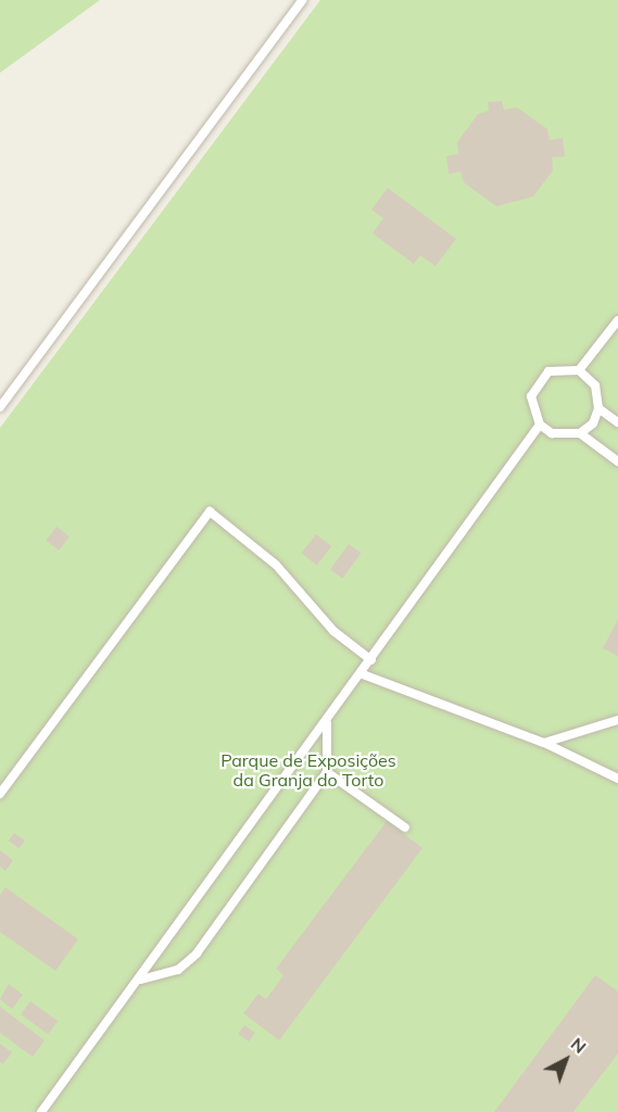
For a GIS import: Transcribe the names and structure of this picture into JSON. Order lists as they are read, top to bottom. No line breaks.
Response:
{"parks":["Parque de Exposições da Granja do Torto"],"north":"top right"}
